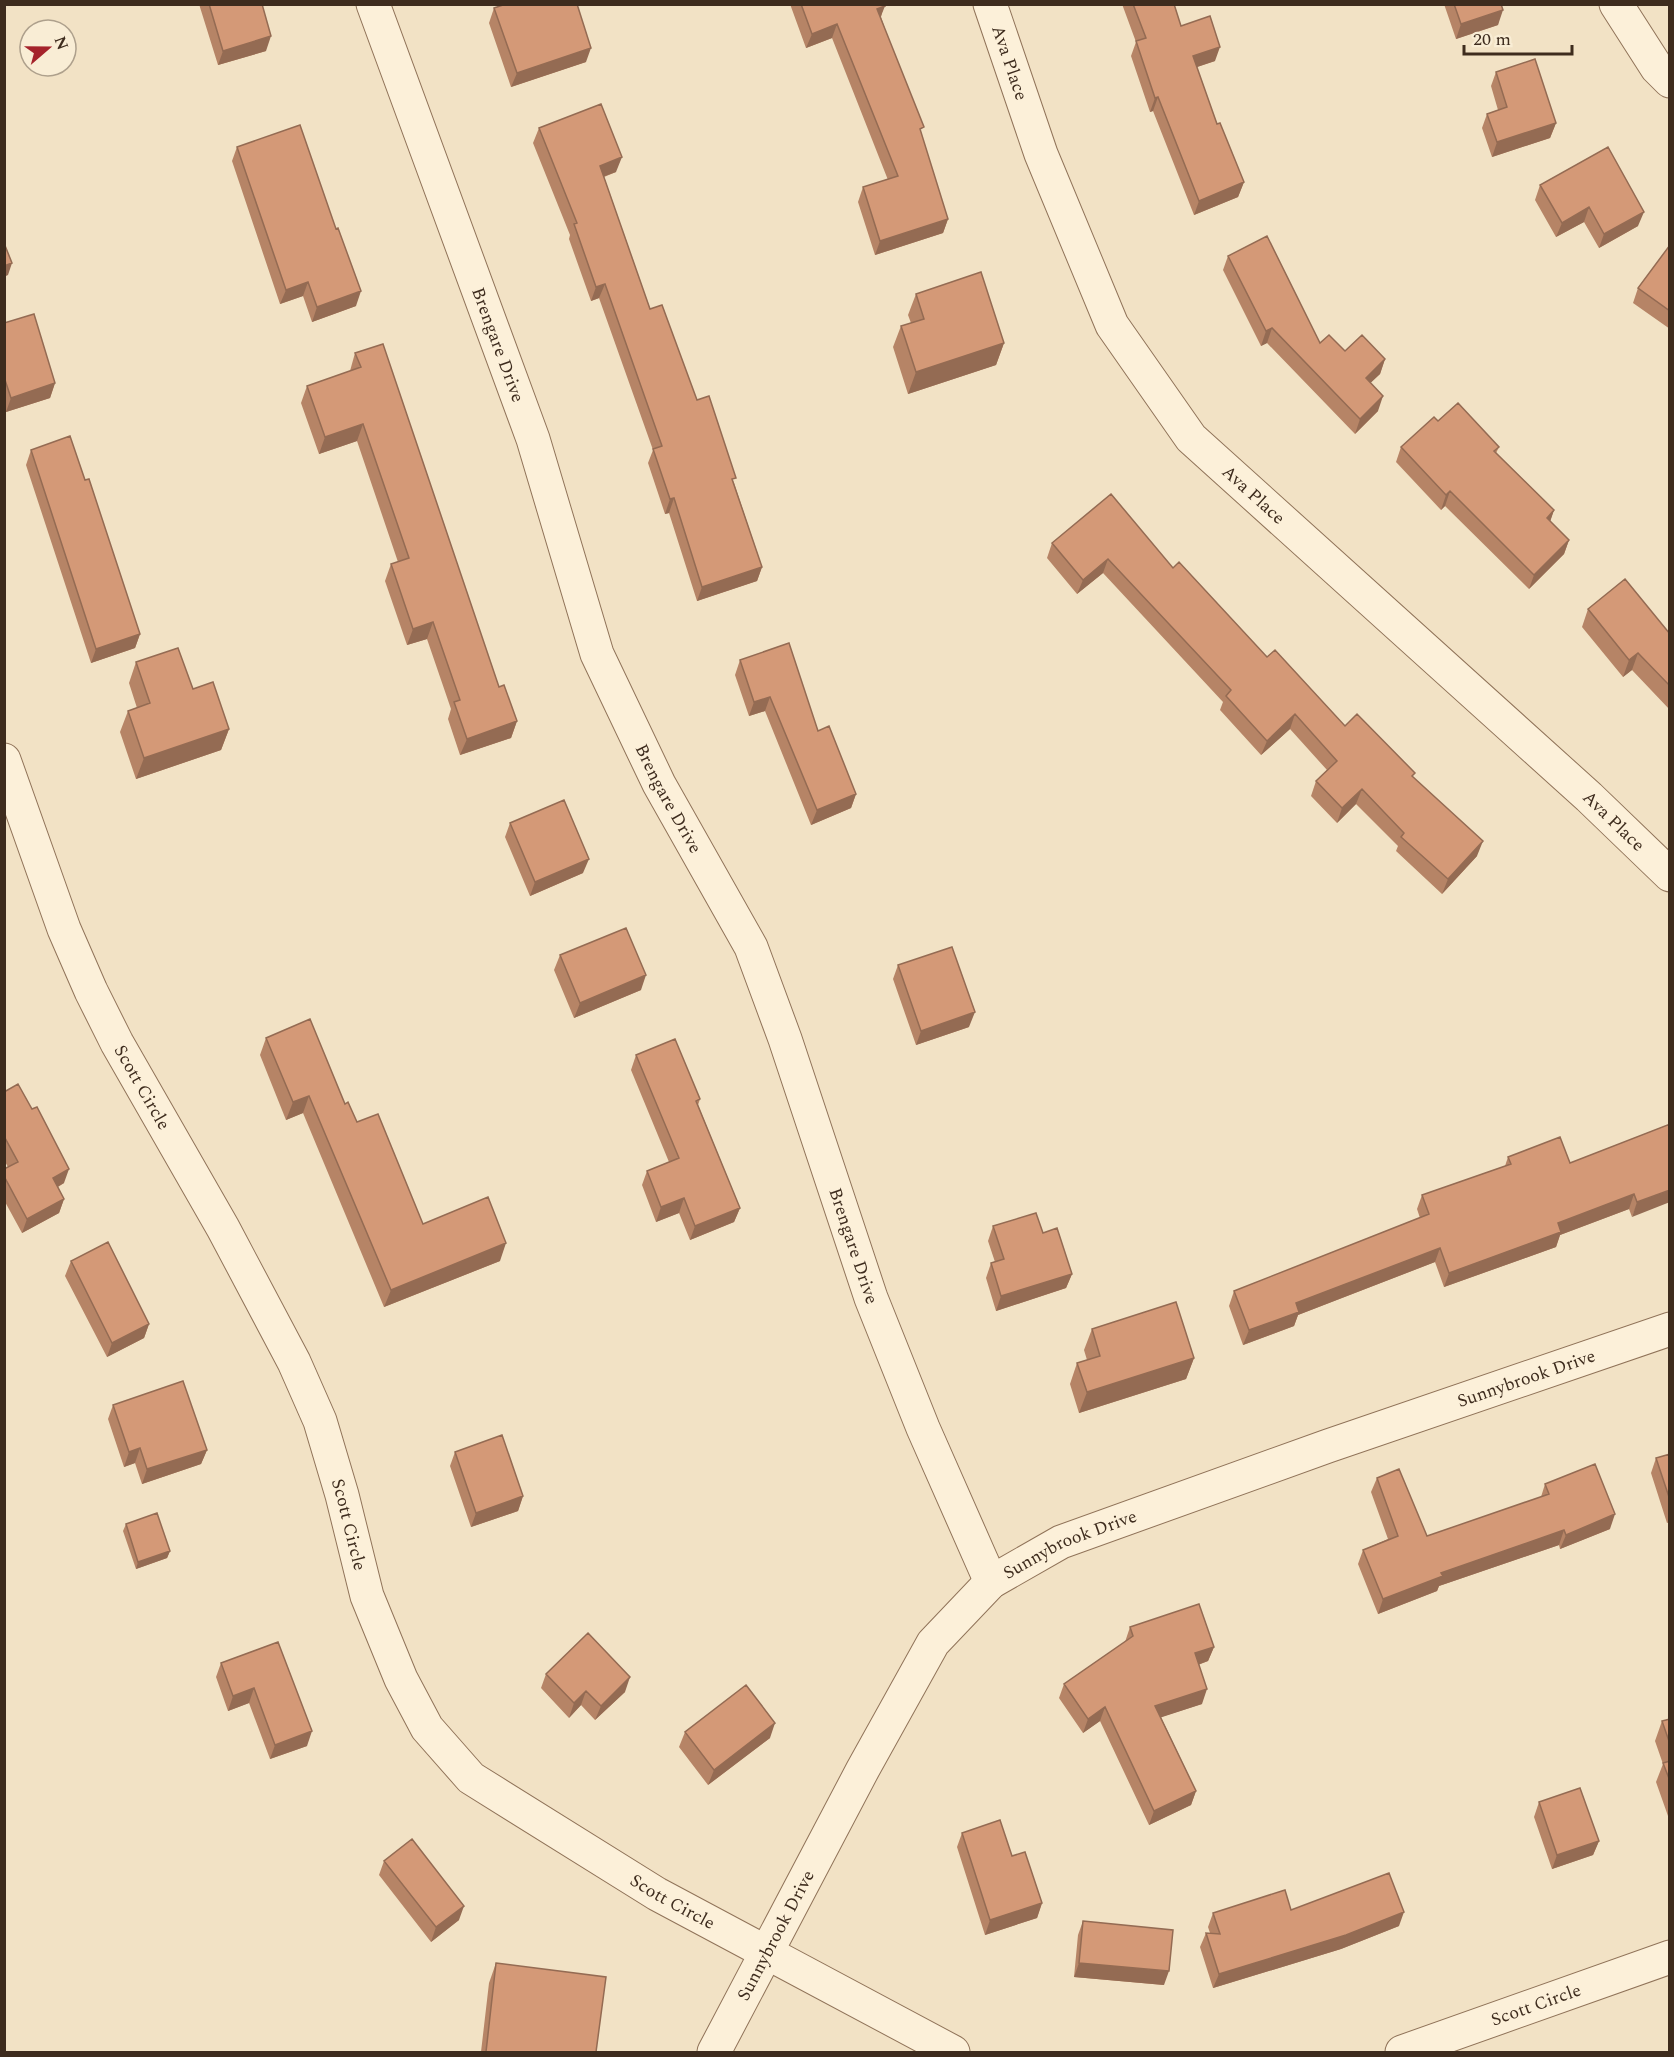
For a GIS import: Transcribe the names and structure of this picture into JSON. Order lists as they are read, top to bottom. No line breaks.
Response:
{"streets":{"street":["Ava Place","Brengare Drive","Scott Circle","Sunnybrook Drive"]},"crossings":[["Brengare Drive","Sunnybrook Drive"],["Scott Circle","Sunnybrook Drive"]],"scale_bar":"20 m","north":"right"}
